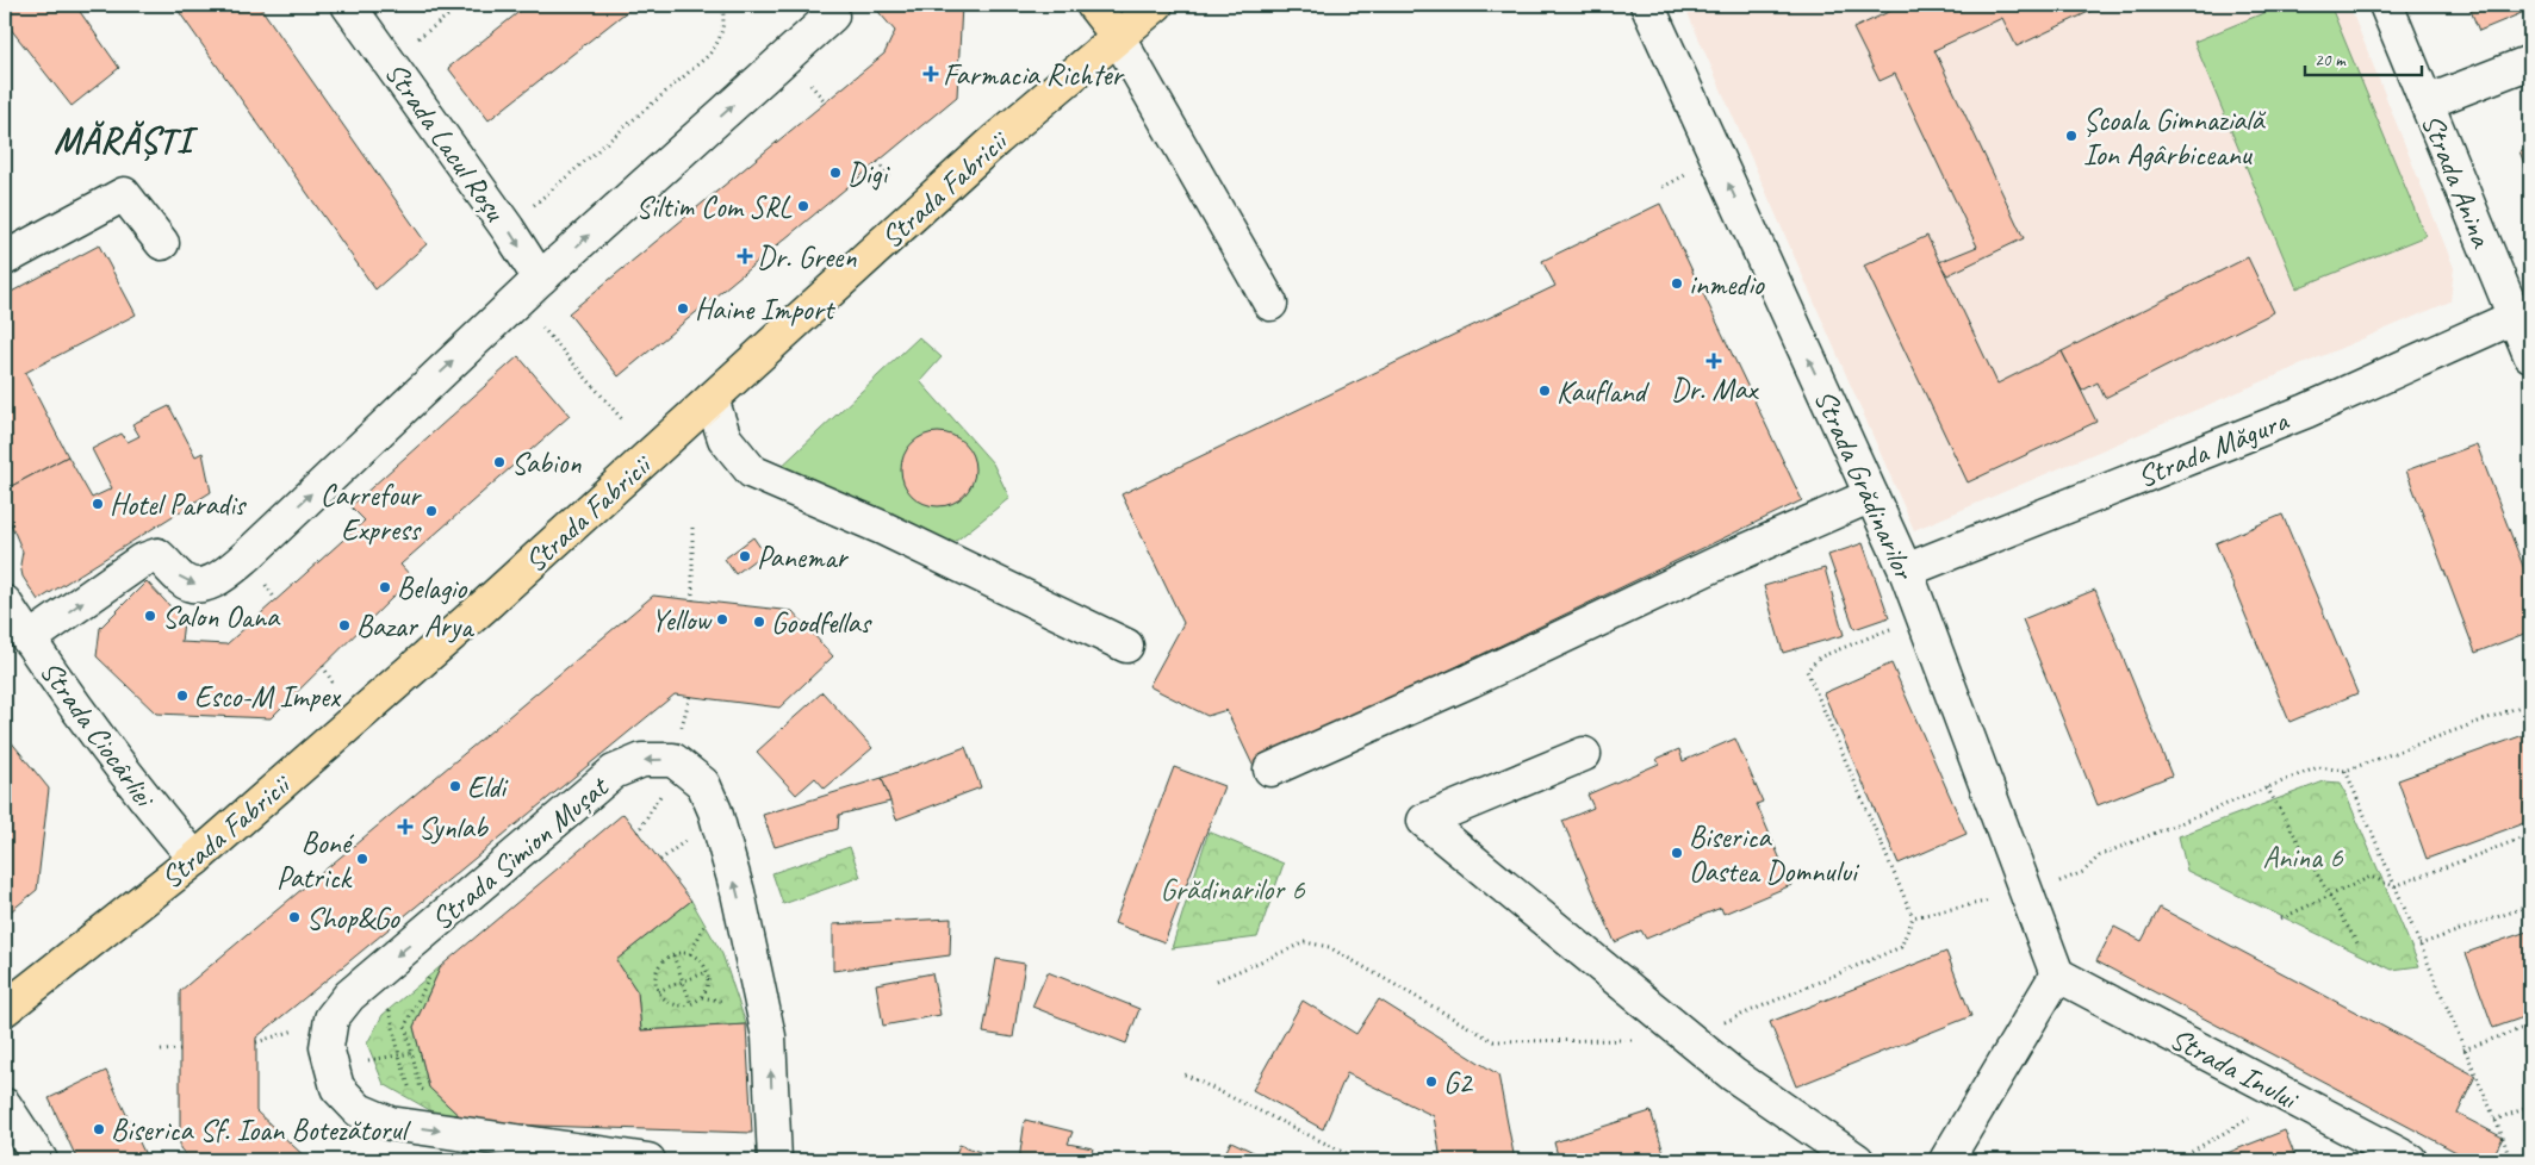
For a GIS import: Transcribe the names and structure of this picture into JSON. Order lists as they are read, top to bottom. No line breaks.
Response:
{"streets":{"main road":["Strada Fabricii"],"street":["Strada Lacul Roșu","Strada Anina","Strada Măgura","Strada Grădinarilor","Strada Ciocârliei","Strada Simion Mușat","Strada Inului"]},"crossings":[["Strada Anina","Strada Măgura"],["Strada Fabricii","Strada Ciocârliei"],["Strada Măgura","Strada Grădinarilor"],["Strada Grădinarilor","Strada Inului"]],"one_way":["Strada Grădinarilor"],"districts":["MĂRĂȘTI"],"parks":["Anina 6","Grădinarilor 6"],"places":{"health":["Farmacia Richter","Dr. Green","Dr. Max","Synlab"],"other":["Școala Gimnazială Ion Agârbiceanu","Digi","Siltim Com SRL","inmedio","Haine Import","Kaufland","Sabion","Hotel Paradis","Carrefour Express","Panemar","Belagio","Salon Oana","Yellow","Goodfellas","Bazar Arya","Esco-M Impex","Eldi","Biserica Oastea Domnului","Boné Patrick","Shop&Go","G2","Biserica Sf. Ioan Botezătorul"]},"scale_bar":"20 m"}
